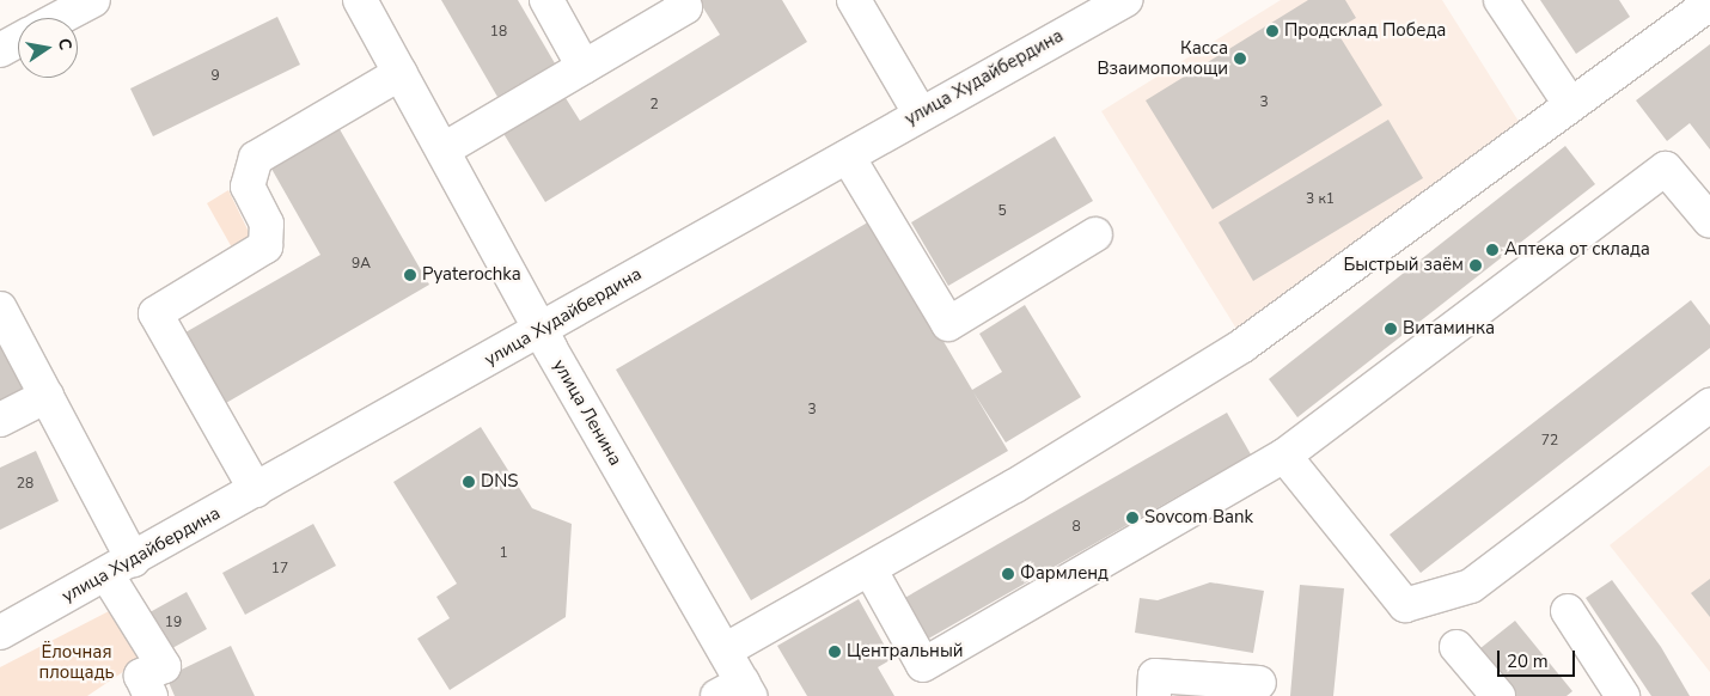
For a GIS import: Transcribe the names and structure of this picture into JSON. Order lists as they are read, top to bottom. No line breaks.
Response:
{"streets":{"street":["улица Худайбердина","улица Ленина"]},"crossings":[["улица Худайбердина","улица Ленина"]],"parks":["Ёлочная площадь"],"places":["Продсклад Победа","Касса Взаимопомощи","Аптека от склада","Быстрый заём","Pyaterochka","Витаминка","DNS","Sovcom Bank","Фармленд","Центральный"],"house_numbers":["18","9","3","2","3 к1","5","9А","3","72","28","8","1","17","19"],"scale_bar":"20 m","north":"right"}
